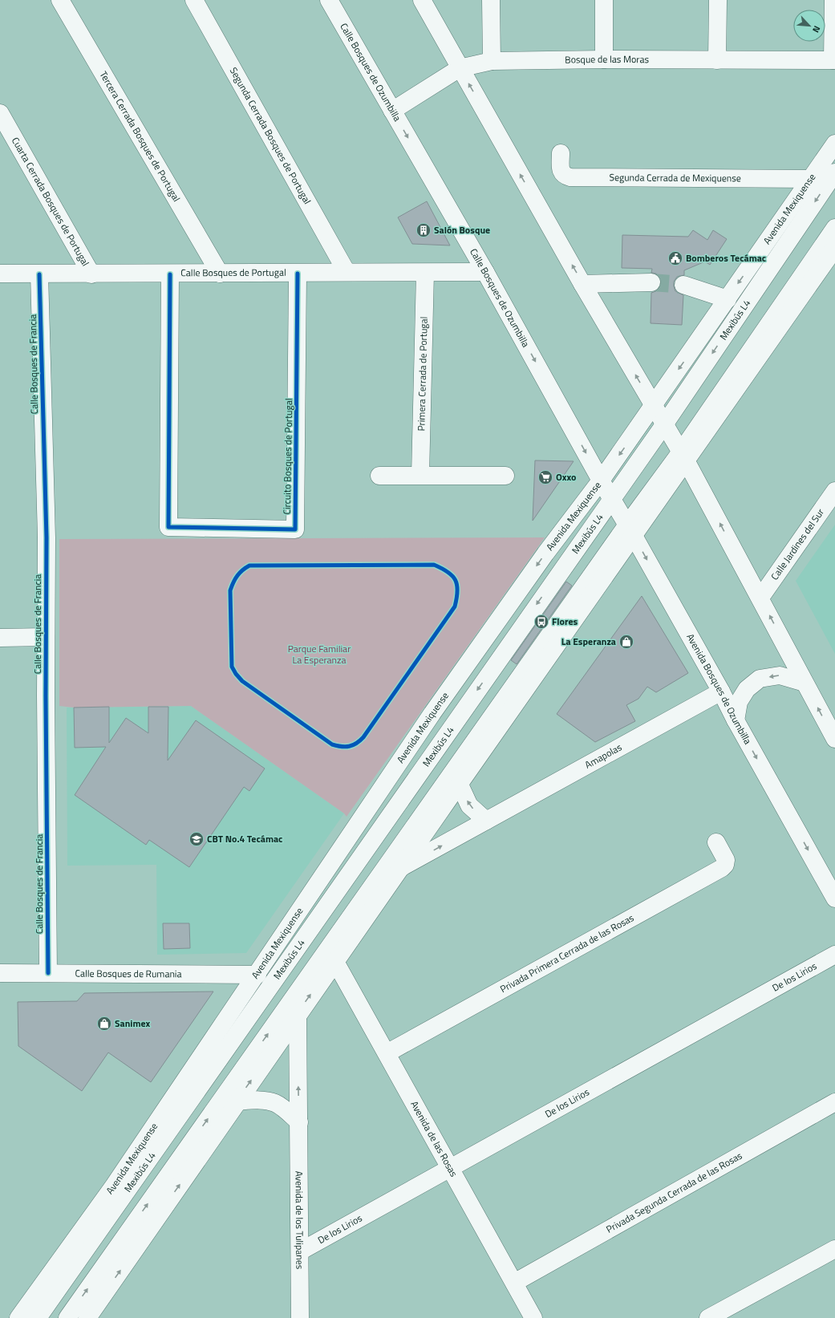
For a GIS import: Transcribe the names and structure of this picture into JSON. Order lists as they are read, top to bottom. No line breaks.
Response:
{"streets":{"street":["Bosque de las Moras","Calle Bosques de Ozumbilla","Segunda Cerrada Bosques de Portugal","Tercera Cerrada Bosques de Portugal","Segunda Cerrada de Mexiquense","Cuarta Cerrada Bosques de Portugal","Avenida Mexiquense","Calle Bosques de Portugal","Mexibús L4","Calle Bosques de Francia","Primera Cerrada de Portugal","Circuito Bosques de Portugal","Calle Jardines del Sur","Avenida Bosques de Ozumbilla","Amapolas","Privada Primera Cerrada de las Rosas","Calle Bosques de Rumania","De los Lirios","Avenida de las Rosas","Privada Segunda Cerrada de las Rosas","Avenida de los Tulipanes"]},"crossings":[["Bosque de las Moras","Calle Bosques de Ozumbilla"],["Calle Bosques de Ozumbilla","Avenida Mexiquense"],["Calle Bosques de Ozumbilla","Calle Bosques de Portugal"],["Calle Bosques de Ozumbilla","Avenida Bosques de Ozumbilla"],["Segunda Cerrada Bosques de Portugal","Calle Bosques de Portugal"],["Tercera Cerrada Bosques de Portugal","Calle Bosques de Portugal"],["Segunda Cerrada de Mexiquense","Avenida Mexiquense"],["Cuarta Cerrada Bosques de Portugal","Calle Bosques de Portugal"],["Avenida Mexiquense","Avenida Bosques de Ozumbilla"],["Avenida Mexiquense","Calle Bosques de Rumania"],["Calle Bosques de Portugal","Calle Bosques de Francia"],["Calle Bosques de Portugal","Primera Cerrada de Portugal"],["Calle Bosques de Portugal","Circuito Bosques de Portugal"],["Mexibús L4","Avenida Bosques de Ozumbilla"],["Calle Bosques de Francia","Calle Bosques de Rumania"],["Avenida Bosques de Ozumbilla","Amapolas"],["Privada Primera Cerrada de las Rosas","Avenida de las Rosas"],["De los Lirios","Avenida de las Rosas"],["De los Lirios","Avenida de los Tulipanes"],["Avenida de las Rosas","Privada Segunda Cerrada de las Rosas"]],"one_way":["Avenida de los Tulipanes"],"parks":["Parque Familiar La Esperanza"],"places":{"building":["Salón Bosque"],"public building":["Bomberos Tecámac"],"supermarket":["Oxxo"],"bus stop":["Flores"],"shop":["La Esperanza","Sanimex"],"school or university":["CBT No.4 Tecámac"]},"north":"bottom right"}
